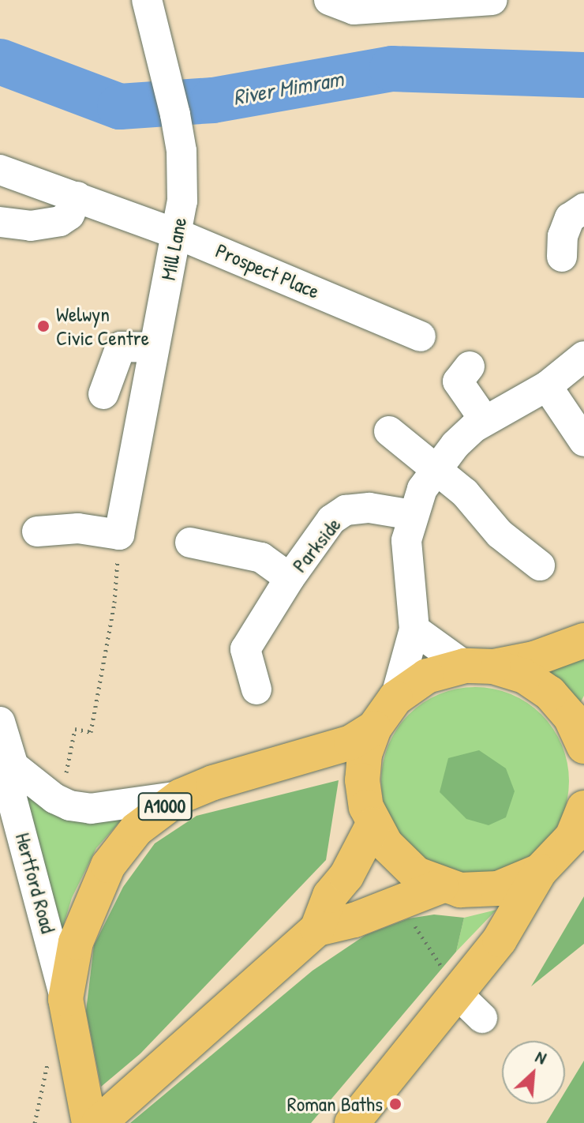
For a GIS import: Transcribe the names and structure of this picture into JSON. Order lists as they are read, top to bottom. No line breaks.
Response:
{"streets":{"main road":["A1000"],"street":["Mill Lane","Prospect Place","Parkside","Hertford Road"]},"crossings":[["Mill Lane","Prospect Place"],["A1000","Hertford Road"]],"water":["River Mimram"],"places":["Welwyn Civic Centre","Roman Baths"],"north":"top right"}
